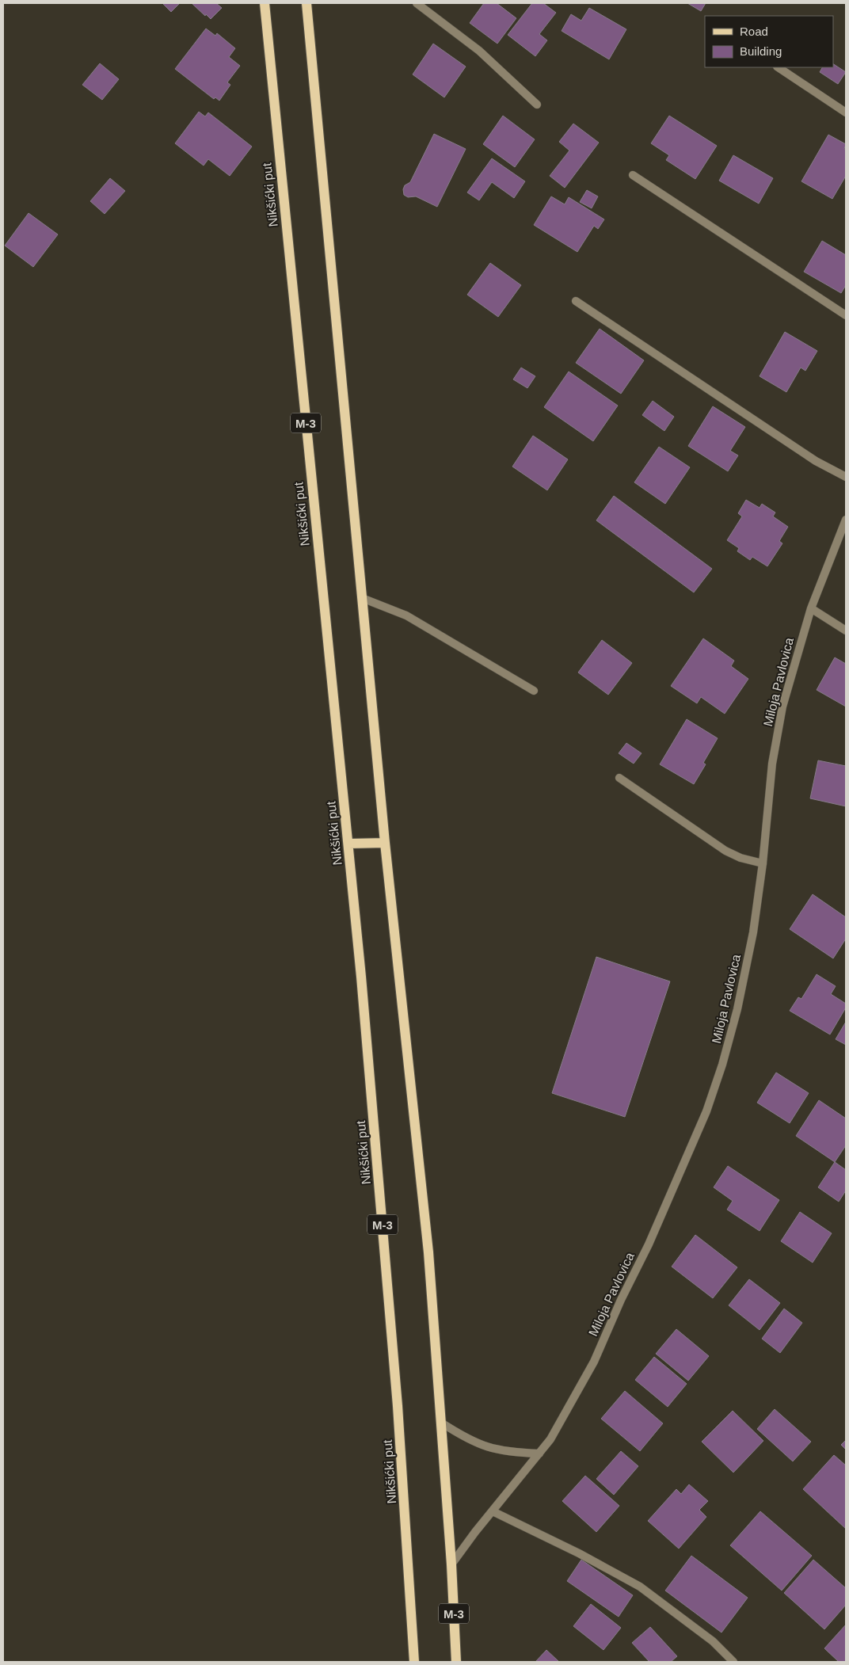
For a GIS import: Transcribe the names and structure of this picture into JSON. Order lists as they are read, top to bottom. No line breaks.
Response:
{"streets":{"main road":["Nikšićki put","M-3"],"street":["Miloja Pavlovica"]},"crossings":[["M-3","Miloja Pavlovica"]],"legend":["Road","Building"]}
